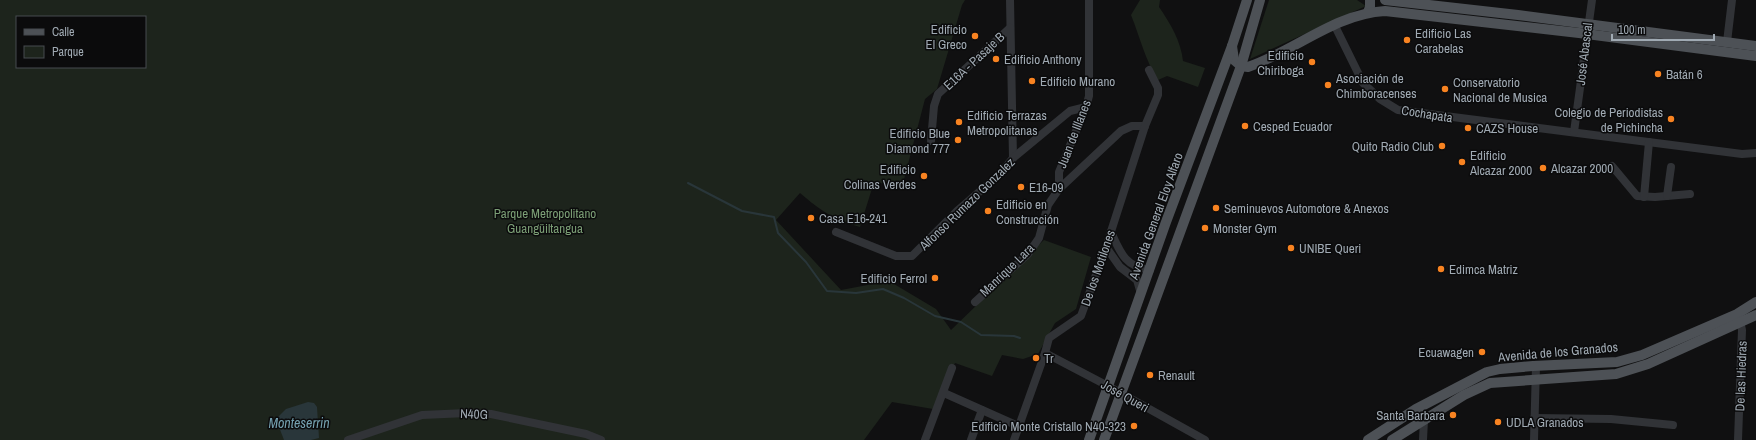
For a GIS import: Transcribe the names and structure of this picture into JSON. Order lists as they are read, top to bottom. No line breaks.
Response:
{"streets":{"main road":["Avenida General Eloy Alfaro","Avenida de los Granados"],"street":["José Abascal","E16A - Pasaje B","Cochapata","Juan de Illanes","Alfonso Rumazo Gonzalez","De los Motilones","Manrique Lara","De las Hiedras","José Queri","N40G"]},"crossings":[["José Abascal","Cochapata"],["Juan de Illanes","Alfonso Rumazo Gonzalez"],["Juan de Illanes","Manrique Lara"],["Avenida General Eloy Alfaro","José Queri"],["De los Motilones","José Queri"],["Avenida de los Granados","De las Hiedras"]],"water":["Monteserrin"],"parks":["Parque Metropolitano Guangüiltangua"],"places":["Edificio El Greco","Edificio Las Carabelas","Edificio Anthony","Edificio Chiriboga","Batán 6","Edificio Murano","Asociación de Chimboracenses","Conservatorio Nacional de Musica","Colegio de Periodistas de Pichincha","Edificio Terrazas Metropolitanas","Cesped Ecuador","CAZS House","Edificio Blue Diamond 777","Quito Radio Club","Edificio Alcazar 2000","Alcazar 2000","Edificio Colinas Verdes","E16-09","Seminuevos Automotore & Anexos","Edificio en Construcción","Casa E16-241","Monster Gym","UNIBE Queri","Edimca Matriz","Edificio Ferrol","Ecuawagen","Tr","Renault","Santa Barbara","UDLA Granados","Edificio Monte Cristallo N40-323"],"legend":["Calle","Parque"],"scale_bar":"100 m"}
